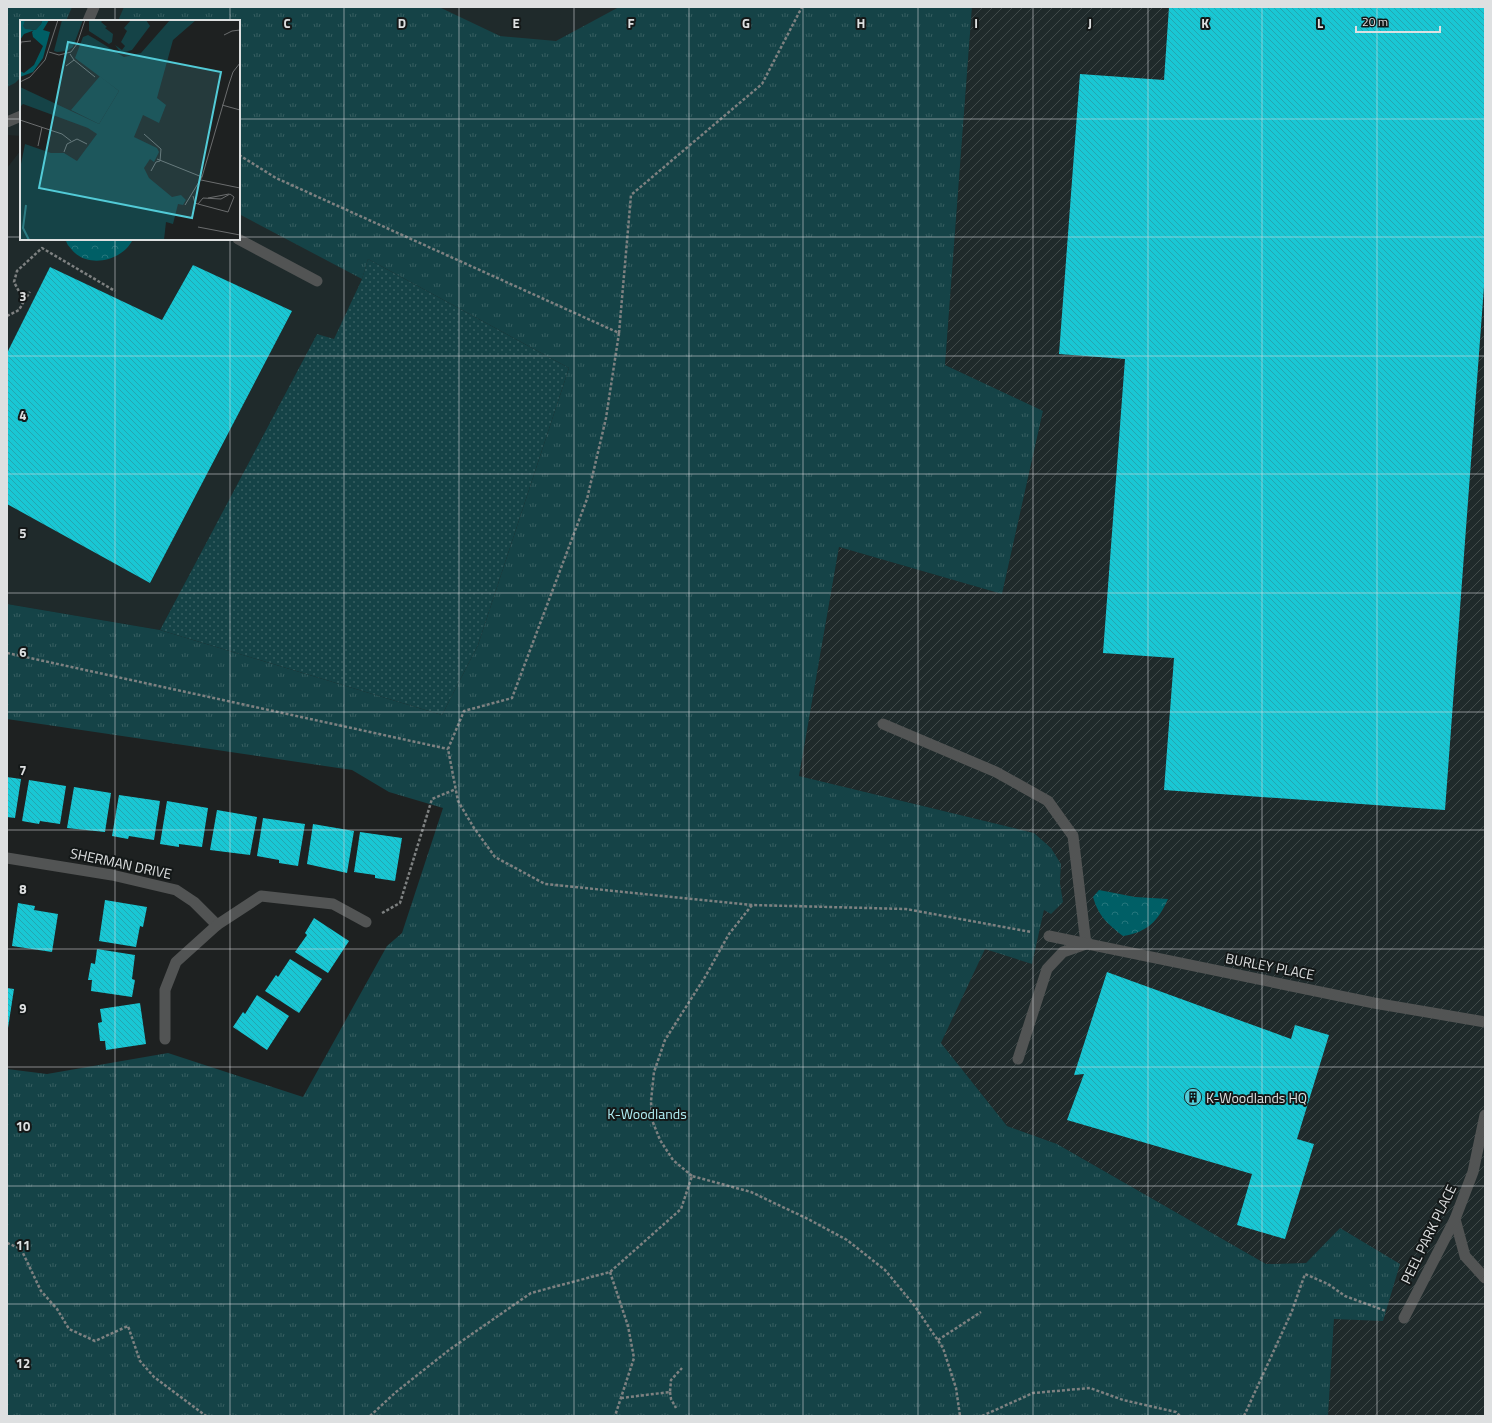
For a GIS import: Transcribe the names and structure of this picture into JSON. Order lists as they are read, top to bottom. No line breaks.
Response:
{"streets":{"street":["SHERMAN DRIVE","BURLEY PLACE","PEEL PARK PLACE"]},"parks":["K-Woodlands"],"places":{"building":["K-Woodlands HQ"]},"scale_bar":"20 m","grid":{"columns":["C","D","E","F","G","H","I","J","K","L"],"rows":["3","4","5","6","7","8","9","10","11","12"]}}
